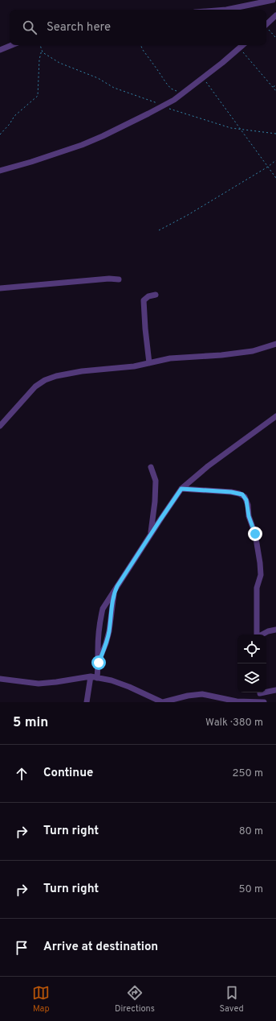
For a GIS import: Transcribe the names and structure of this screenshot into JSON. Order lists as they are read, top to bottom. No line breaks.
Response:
{"page":{"search":"Search here","heading":["5 min","Walk · 380 m"],"list":[["Continue","250 m"],["Turn right","80 m"],["Turn right","50 m"],"Arrive at destination"],"nav":["Map","Directions","Saved"]}}
